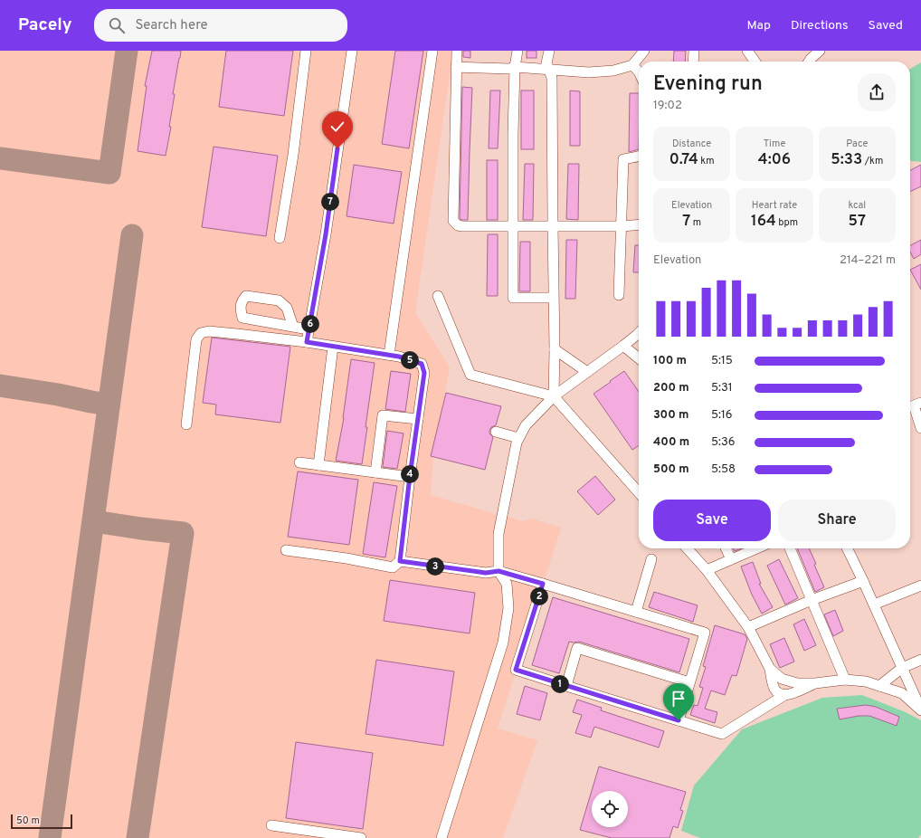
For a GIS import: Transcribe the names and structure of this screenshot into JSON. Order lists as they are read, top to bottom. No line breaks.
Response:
{"scale_bar":"50 m","page":{"header":"Pacely","search":"Search here","nav":["Map","Directions","Saved"],"heading":["Evening run","19:02"],"stats":[["Distance","0.74 km"],["Time","4:06"],["Pace","5:33 /km"],["Elevation","7 m"],["Heart rate","164 bpm"],["kcal","57"]],"pins":["7","6","5","4","3","2","1"],"chart":["Elevation","214–221 m"],"list":[{"name":"100 m","note":"5:15"},{"name":"200 m","note":"5:31"},{"name":"300 m","note":"5:16"},{"name":"400 m","note":"5:36"},{"name":"500 m","note":"5:58"}],"buttons":["Save","Share"],"scale":"50 m"}}
